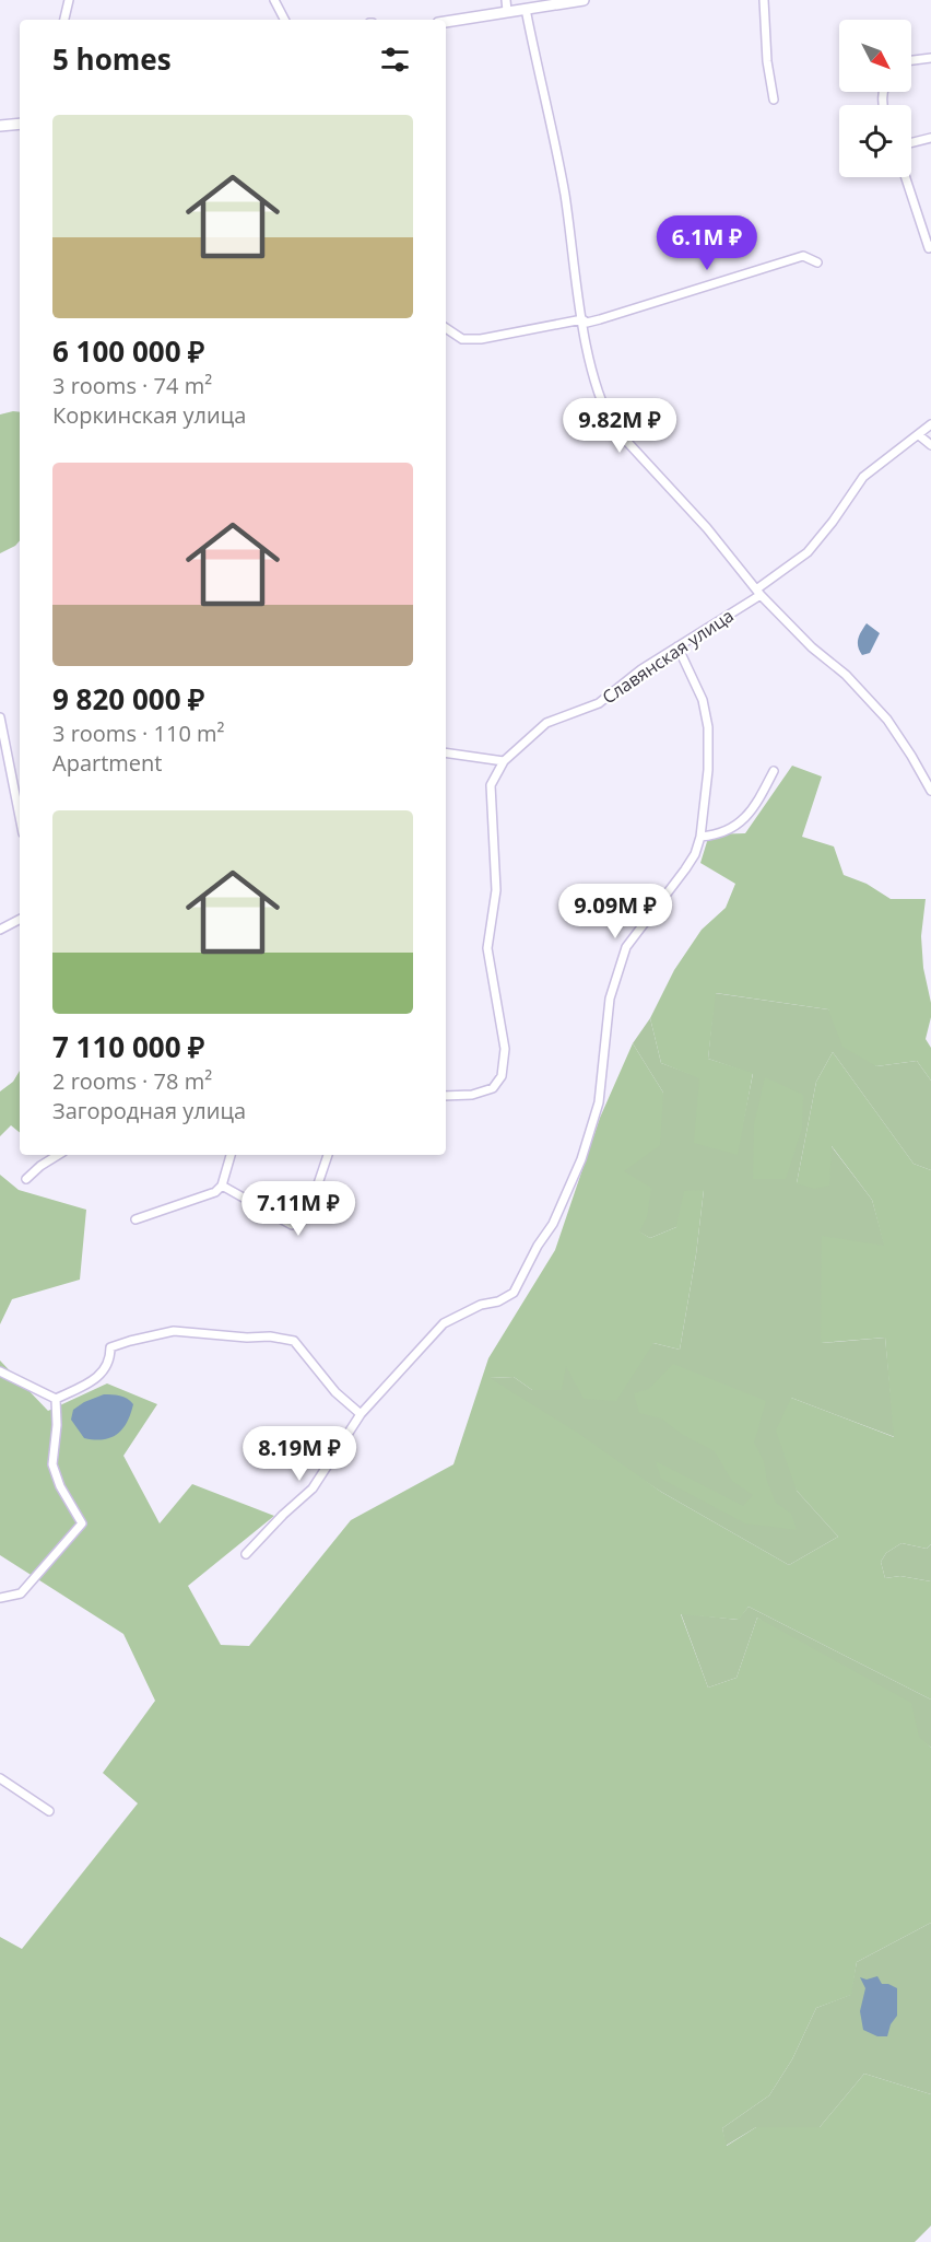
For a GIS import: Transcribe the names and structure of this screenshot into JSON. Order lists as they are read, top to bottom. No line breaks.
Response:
{"streets":{"street":["Славянская улица"]},"north":"bottom right","page":{"heading":"5 homes","list":[{"name":"6 100 000 ₽","note":"3 rooms · 74 m² · Коркинская улица"},{"name":"9 820 000 ₽","note":"3 rooms · 110 m² · Apartment"},{"name":"7 110 000 ₽","note":"2 rooms · 78 m² · Загородная улица"}],"price":["6.1M ₽","9.82M ₽","9.09M ₽","7.11M ₽","8.19M ₽"]}}
